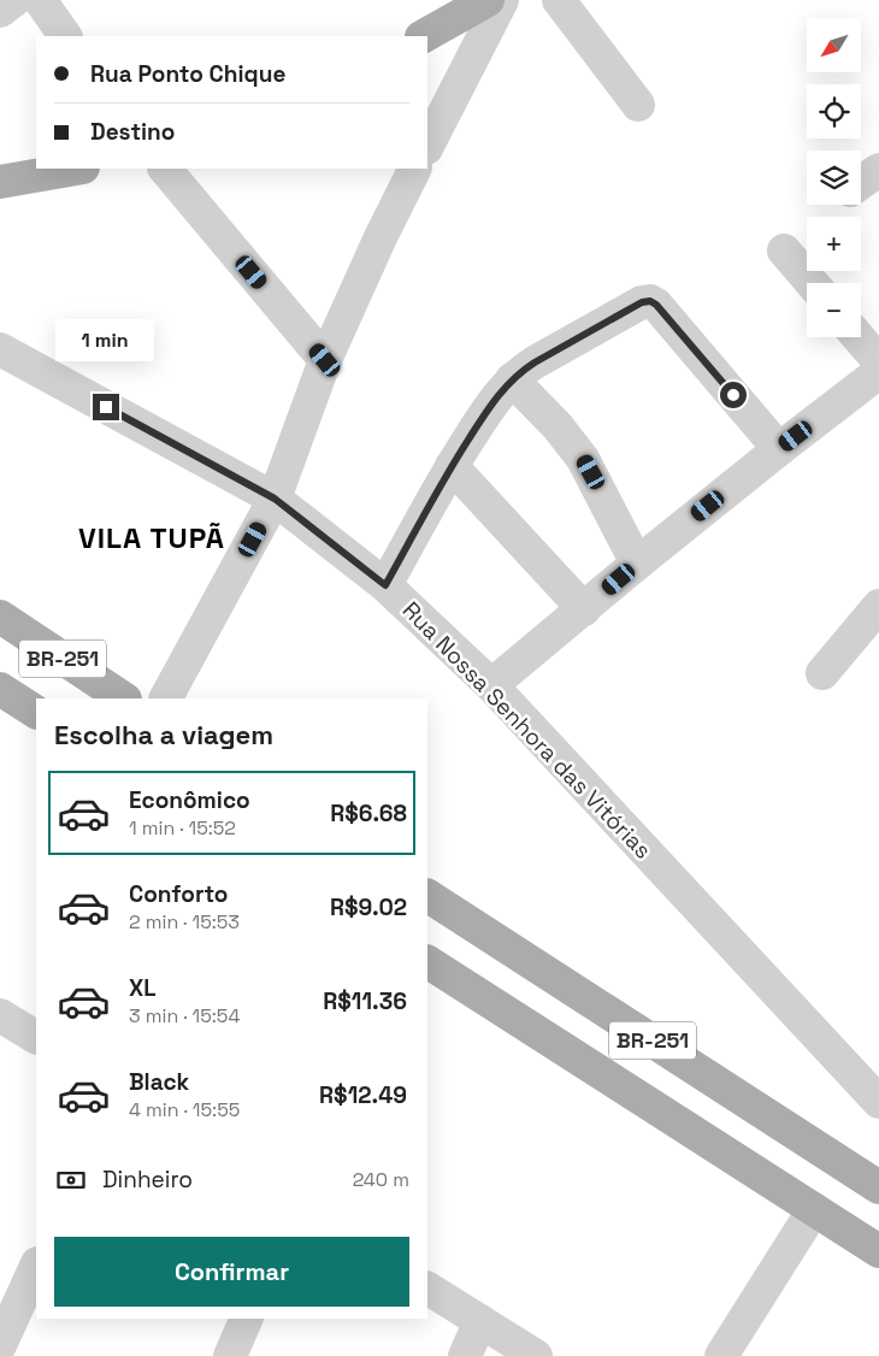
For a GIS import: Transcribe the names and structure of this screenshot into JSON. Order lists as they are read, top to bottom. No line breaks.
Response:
{"streets":{"main road":["BR-251"],"street":["Rua Nossa Senhora das Vitórias"]},"districts":["VILA TUPÃ"],"north":"bottom left","page":{"map_buttons":["+","−"],"banner":["Rua Ponto Chique","Destino"],"bubble":"1 min","heading":"Escolha a viagem","list":[{"name":"Econômico","note":"1 min · 15:52","value":"R$6.68"},{"name":"Conforto","note":"2 min · 15:53","value":"R$9.02"},{"name":"XL","note":"3 min · 15:54","value":"R$11.36"},{"name":"Black","note":"4 min · 15:55","value":"R$12.49"}],"pay":["Dinheiro","240 m"],"buttons":"Confirmar"}}
